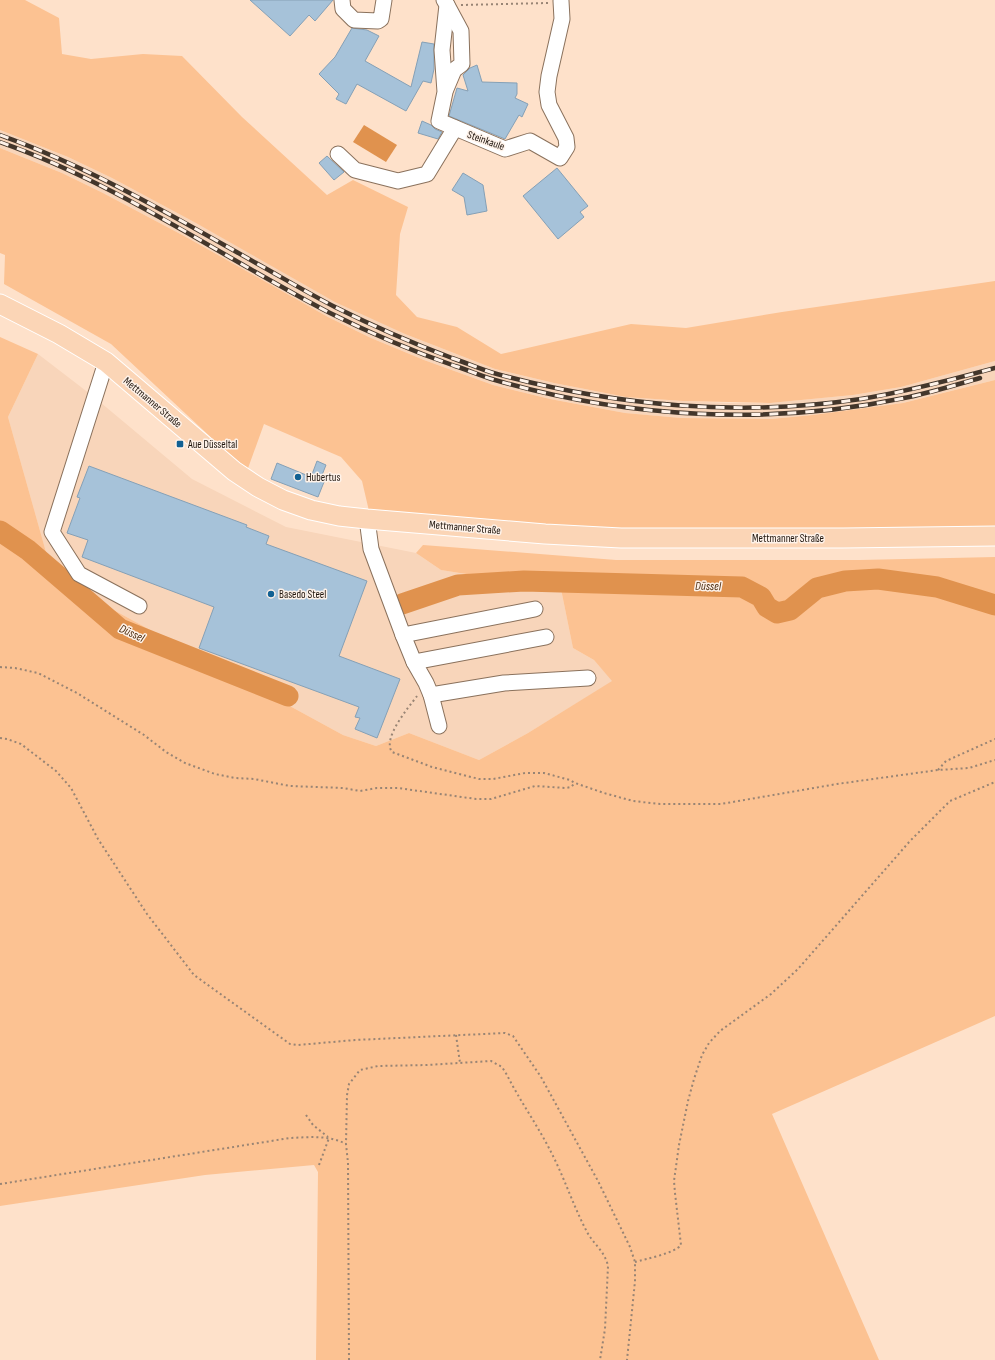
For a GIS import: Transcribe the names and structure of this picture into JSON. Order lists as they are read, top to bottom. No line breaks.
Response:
{"streets":{"main road":["Mettmanner Straße"],"lane":["Steinkaule"]},"water":["Düssel"],"places":{"transit":["Aue Düsseltal"],"other":["Hubertus","Basedo Steel"]}}
